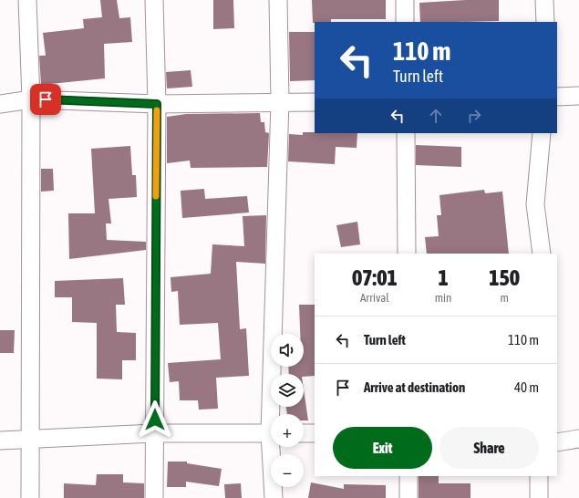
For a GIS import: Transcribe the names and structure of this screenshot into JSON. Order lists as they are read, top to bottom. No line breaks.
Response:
{"page":{"turn":["110 m","Turn left"],"eta":["07:01","Arrival","1","min","150","m"],"list":[{"name":"Turn left","value":"110 m"},{"name":"Arrive at destination","value":"40 m"}],"map_buttons":["+","−"],"buttons":["Exit","Share"]}}
